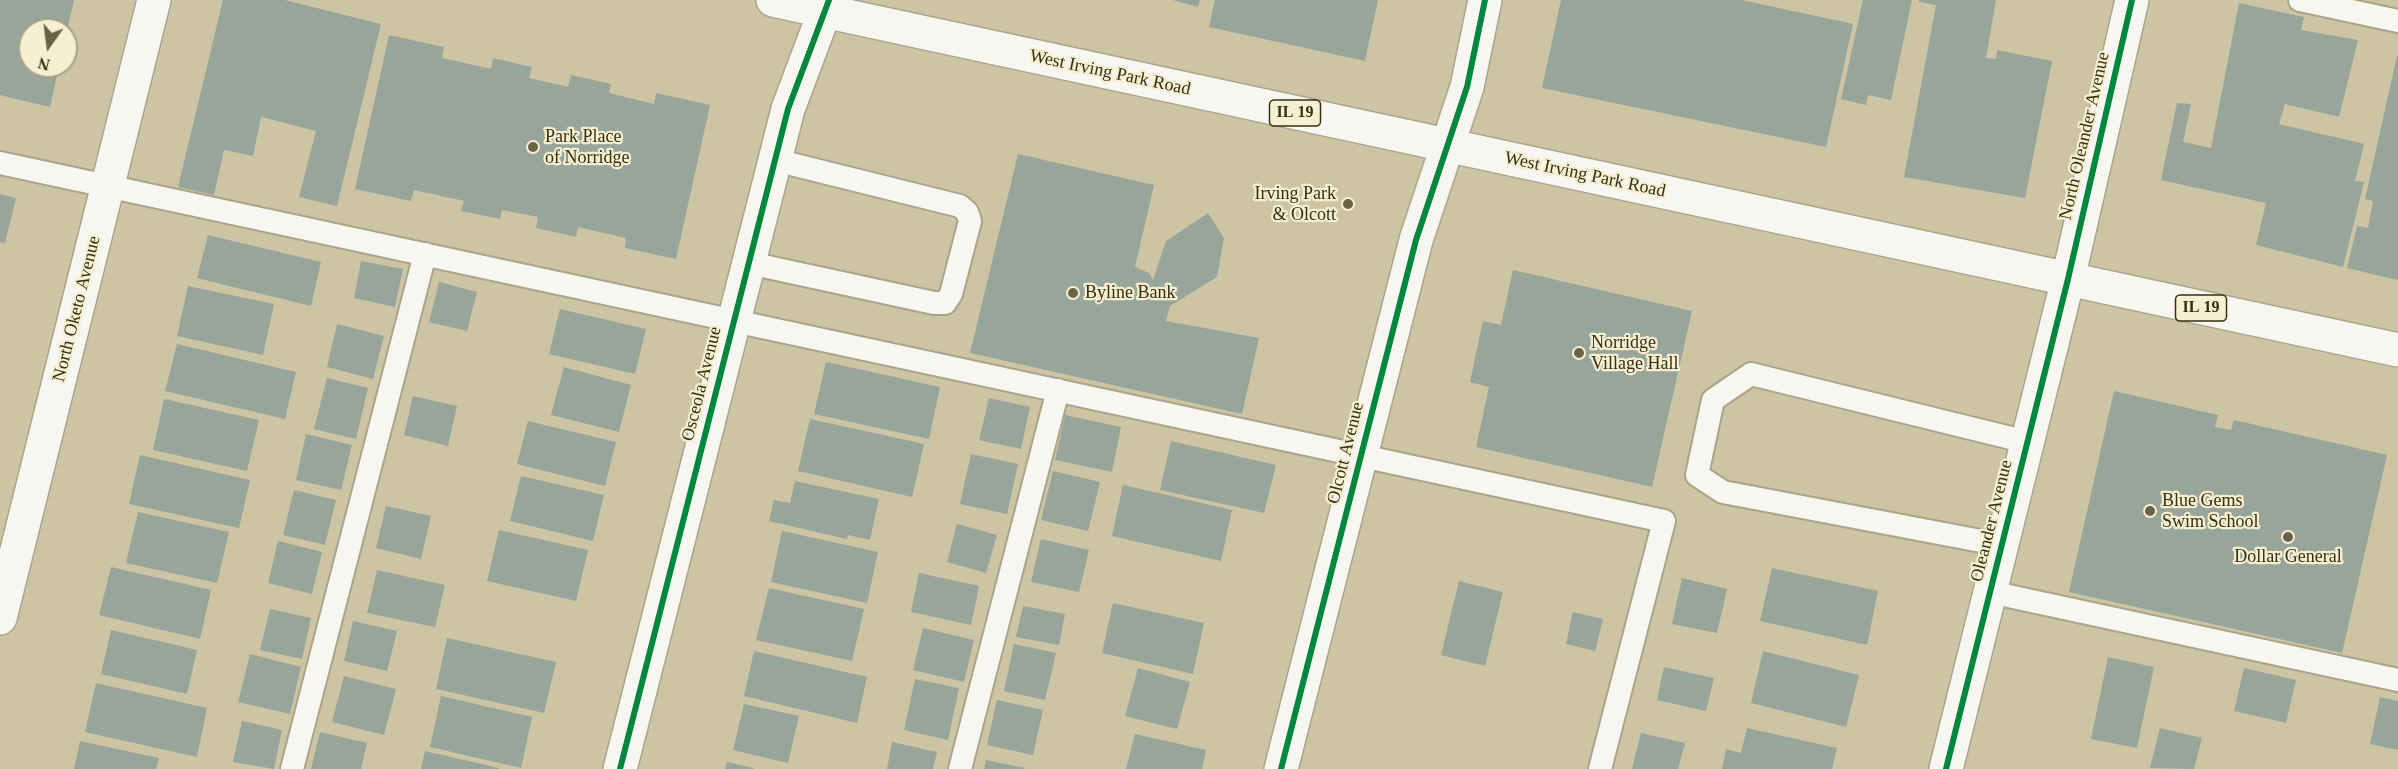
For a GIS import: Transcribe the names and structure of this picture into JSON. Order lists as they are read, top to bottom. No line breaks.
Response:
{"streets":{"street":["West Irving Park Road","IL 19","North Oleander Avenue","North Oketo Avenue","Osceola Avenue","Olcott Avenue","Oleander Avenue"]},"crossings":[["West Irving Park Road","North Oleander Avenue"],["West Irving Park Road","Osceola Avenue"],["West Irving Park Road","Olcott Avenue"],["West Irving Park Road","Oleander Avenue"],["North Oleander Avenue","Oleander Avenue"]],"places":["Park Place of Norridge","Irving Park & Olcott","Byline Bank","Norridge Village Hall","Blue Gems Swim School","Dollar General"],"north":"bottom"}
